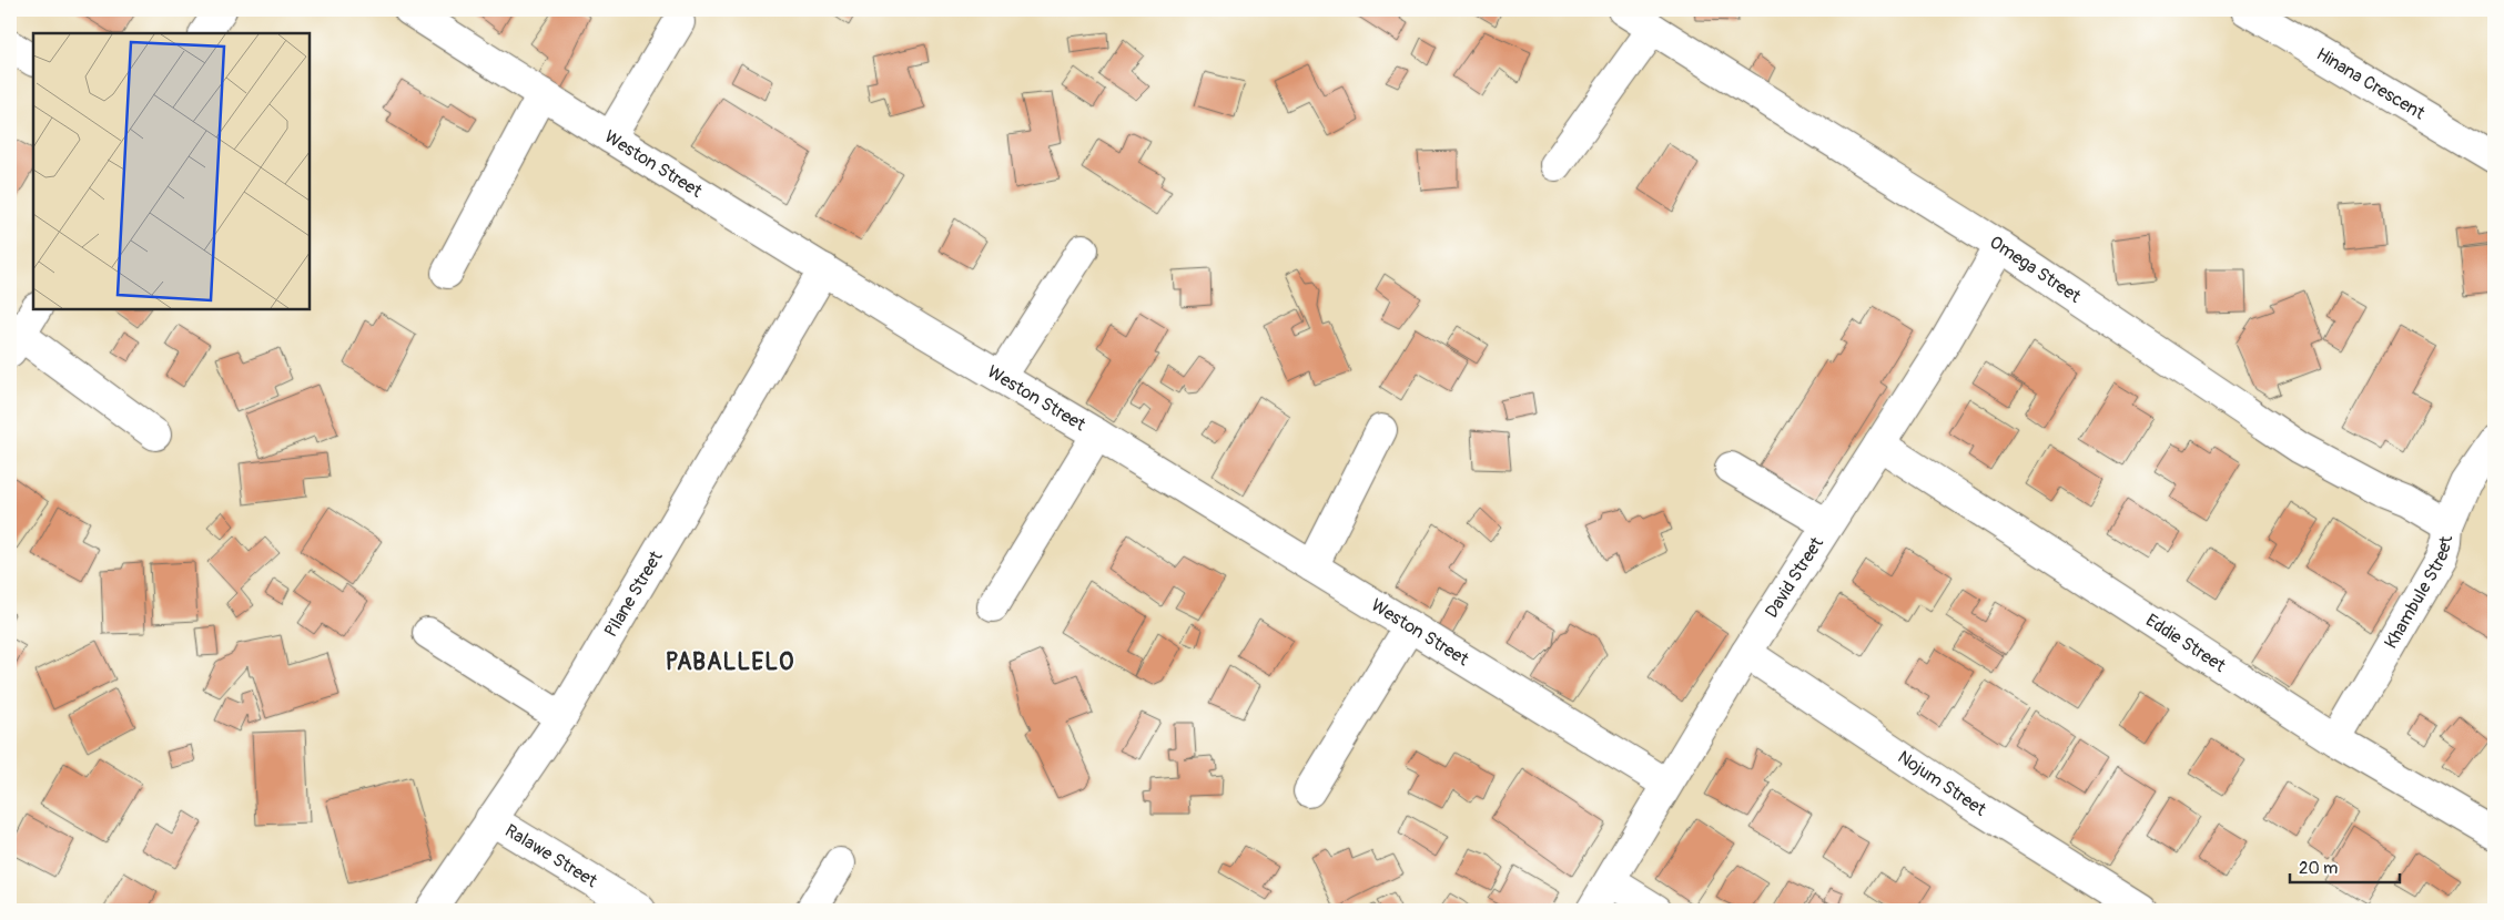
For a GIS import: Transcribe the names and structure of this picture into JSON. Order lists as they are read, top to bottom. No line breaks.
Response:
{"streets":{"street":["Hinana Crescent","Weston Street","Omega Street","David Street","Khambule Street","Pilane Street","Eddie Street","Nojum Street","Ralawe Street"]},"crossings":[["Weston Street","David Street"],["Weston Street","Pilane Street"],["Omega Street","David Street"],["Omega Street","Khambule Street"],["David Street","Eddie Street"],["David Street","Nojum Street"],["Khambule Street","Eddie Street"],["Pilane Street","Ralawe Street"]],"districts":["PABALLELO"],"scale_bar":"20 m"}
